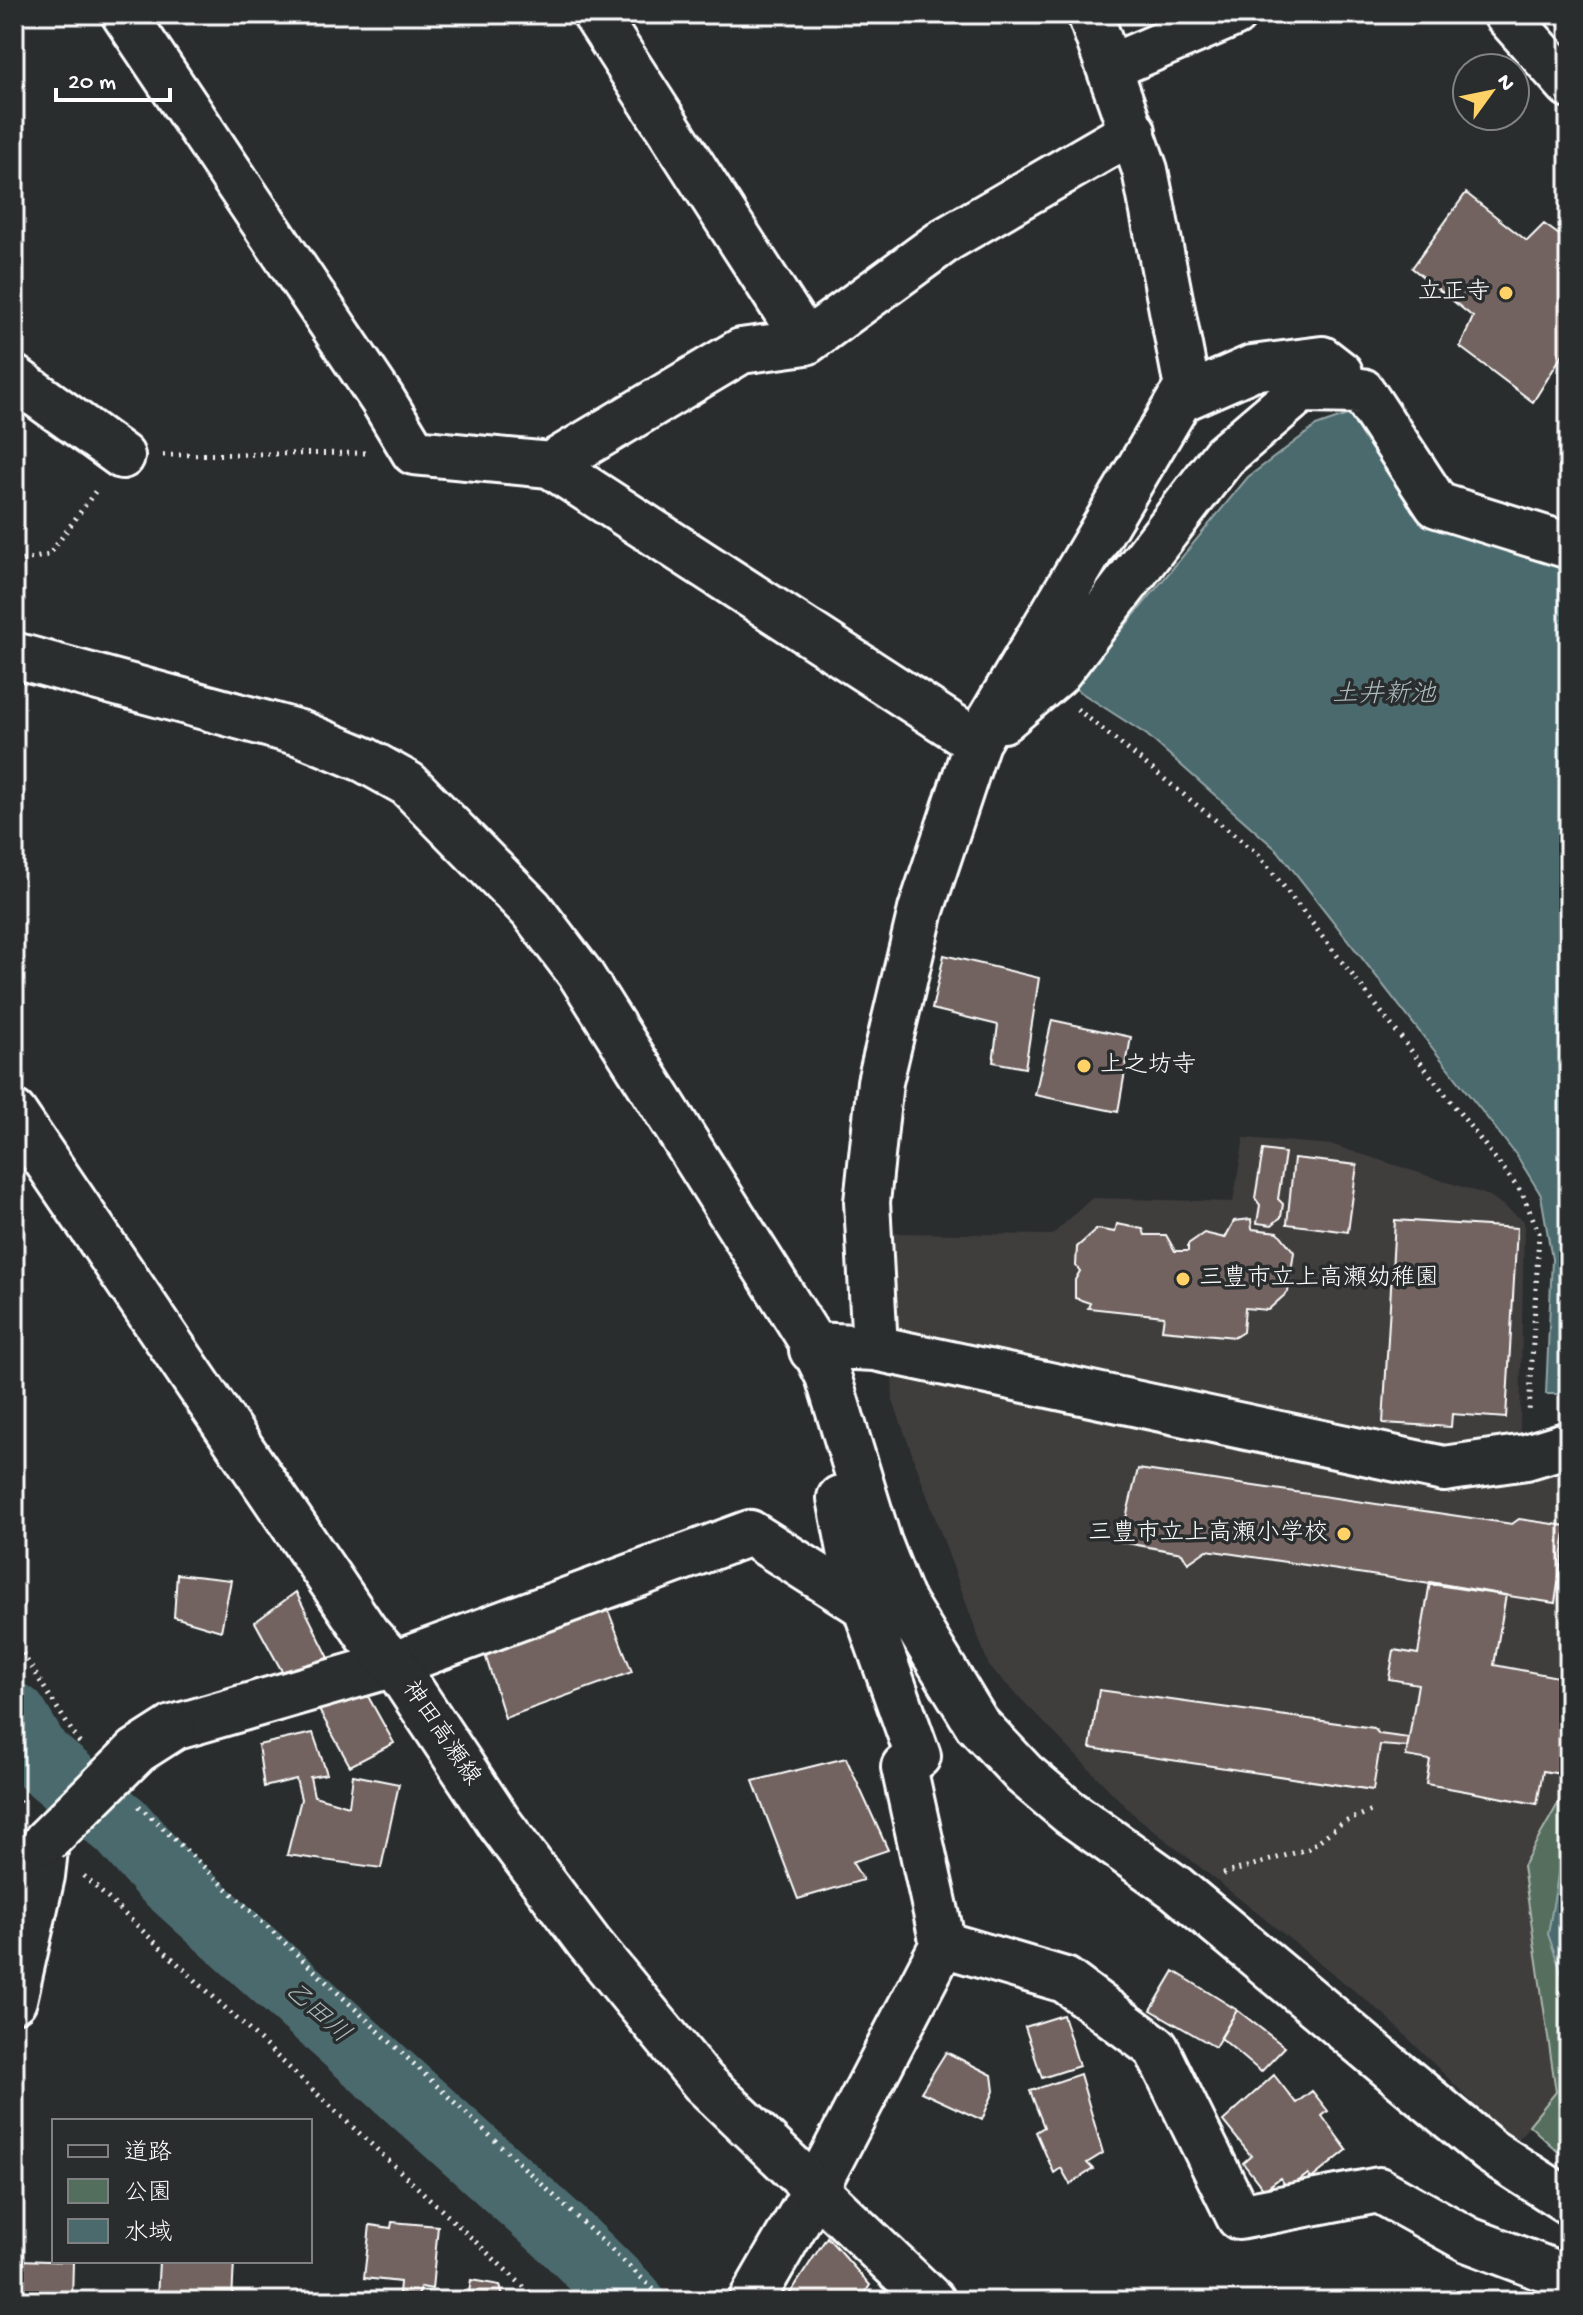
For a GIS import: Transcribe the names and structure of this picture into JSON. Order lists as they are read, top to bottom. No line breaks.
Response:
{"streets":{"street":["神田高瀬線"]},"water":["土井新池","乙田川"],"places":["立正寺","上之坊寺","三豊市立上高瀬幼稚園","三豊市立上高瀬小学校"],"legend":["道路","公園","水域"],"scale_bar":"20 m","north":"top right"}
